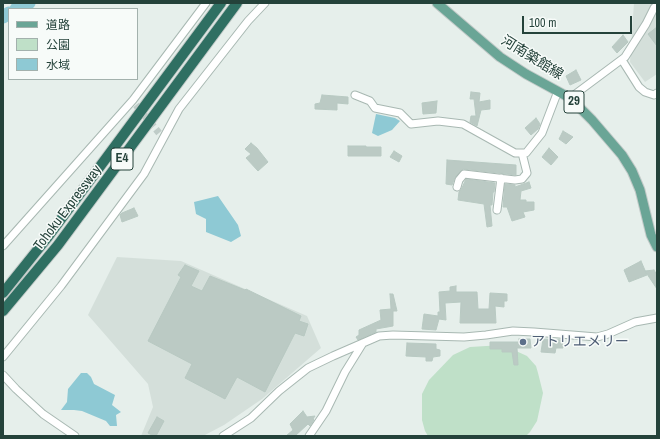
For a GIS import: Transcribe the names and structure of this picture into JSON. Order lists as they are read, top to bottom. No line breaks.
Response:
{"streets":{"highway":["E4","Tohoku Expressway"],"main road":["河南築館線","29"]},"places":["アトリエメリー"],"legend":["道路","公園","水域"],"scale_bar":"100 m"}
